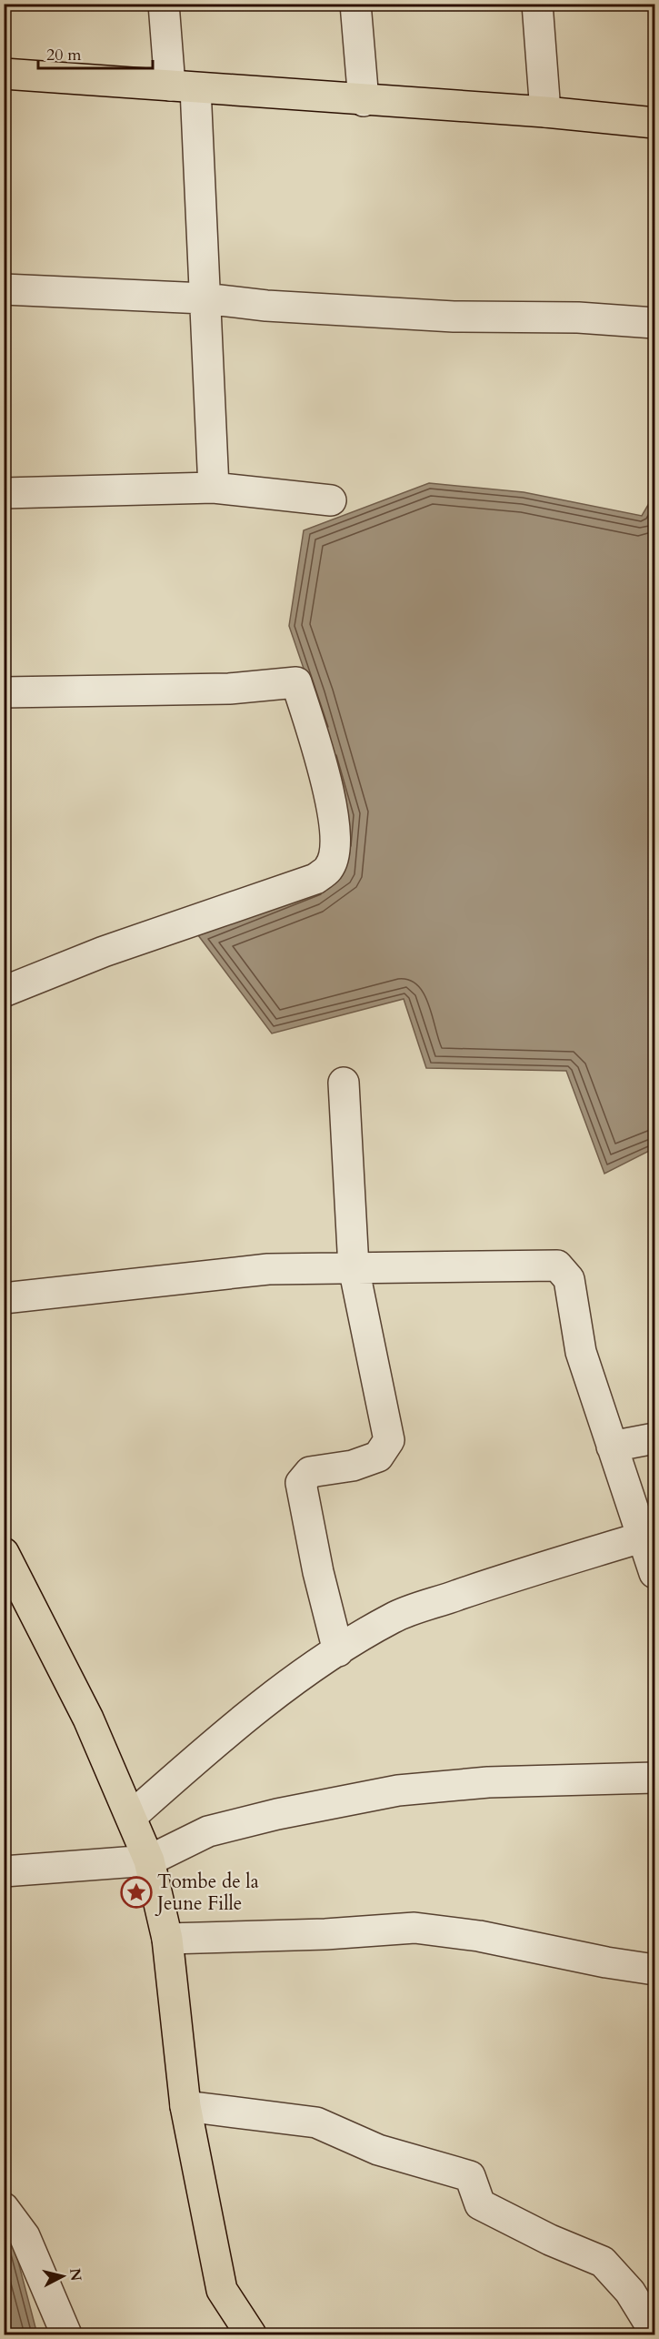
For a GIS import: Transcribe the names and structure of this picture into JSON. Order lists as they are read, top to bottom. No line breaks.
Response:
{"places":{"place":["Tombe de la Jeune Fille"]},"scale_bar":"20 m","north":"right"}
